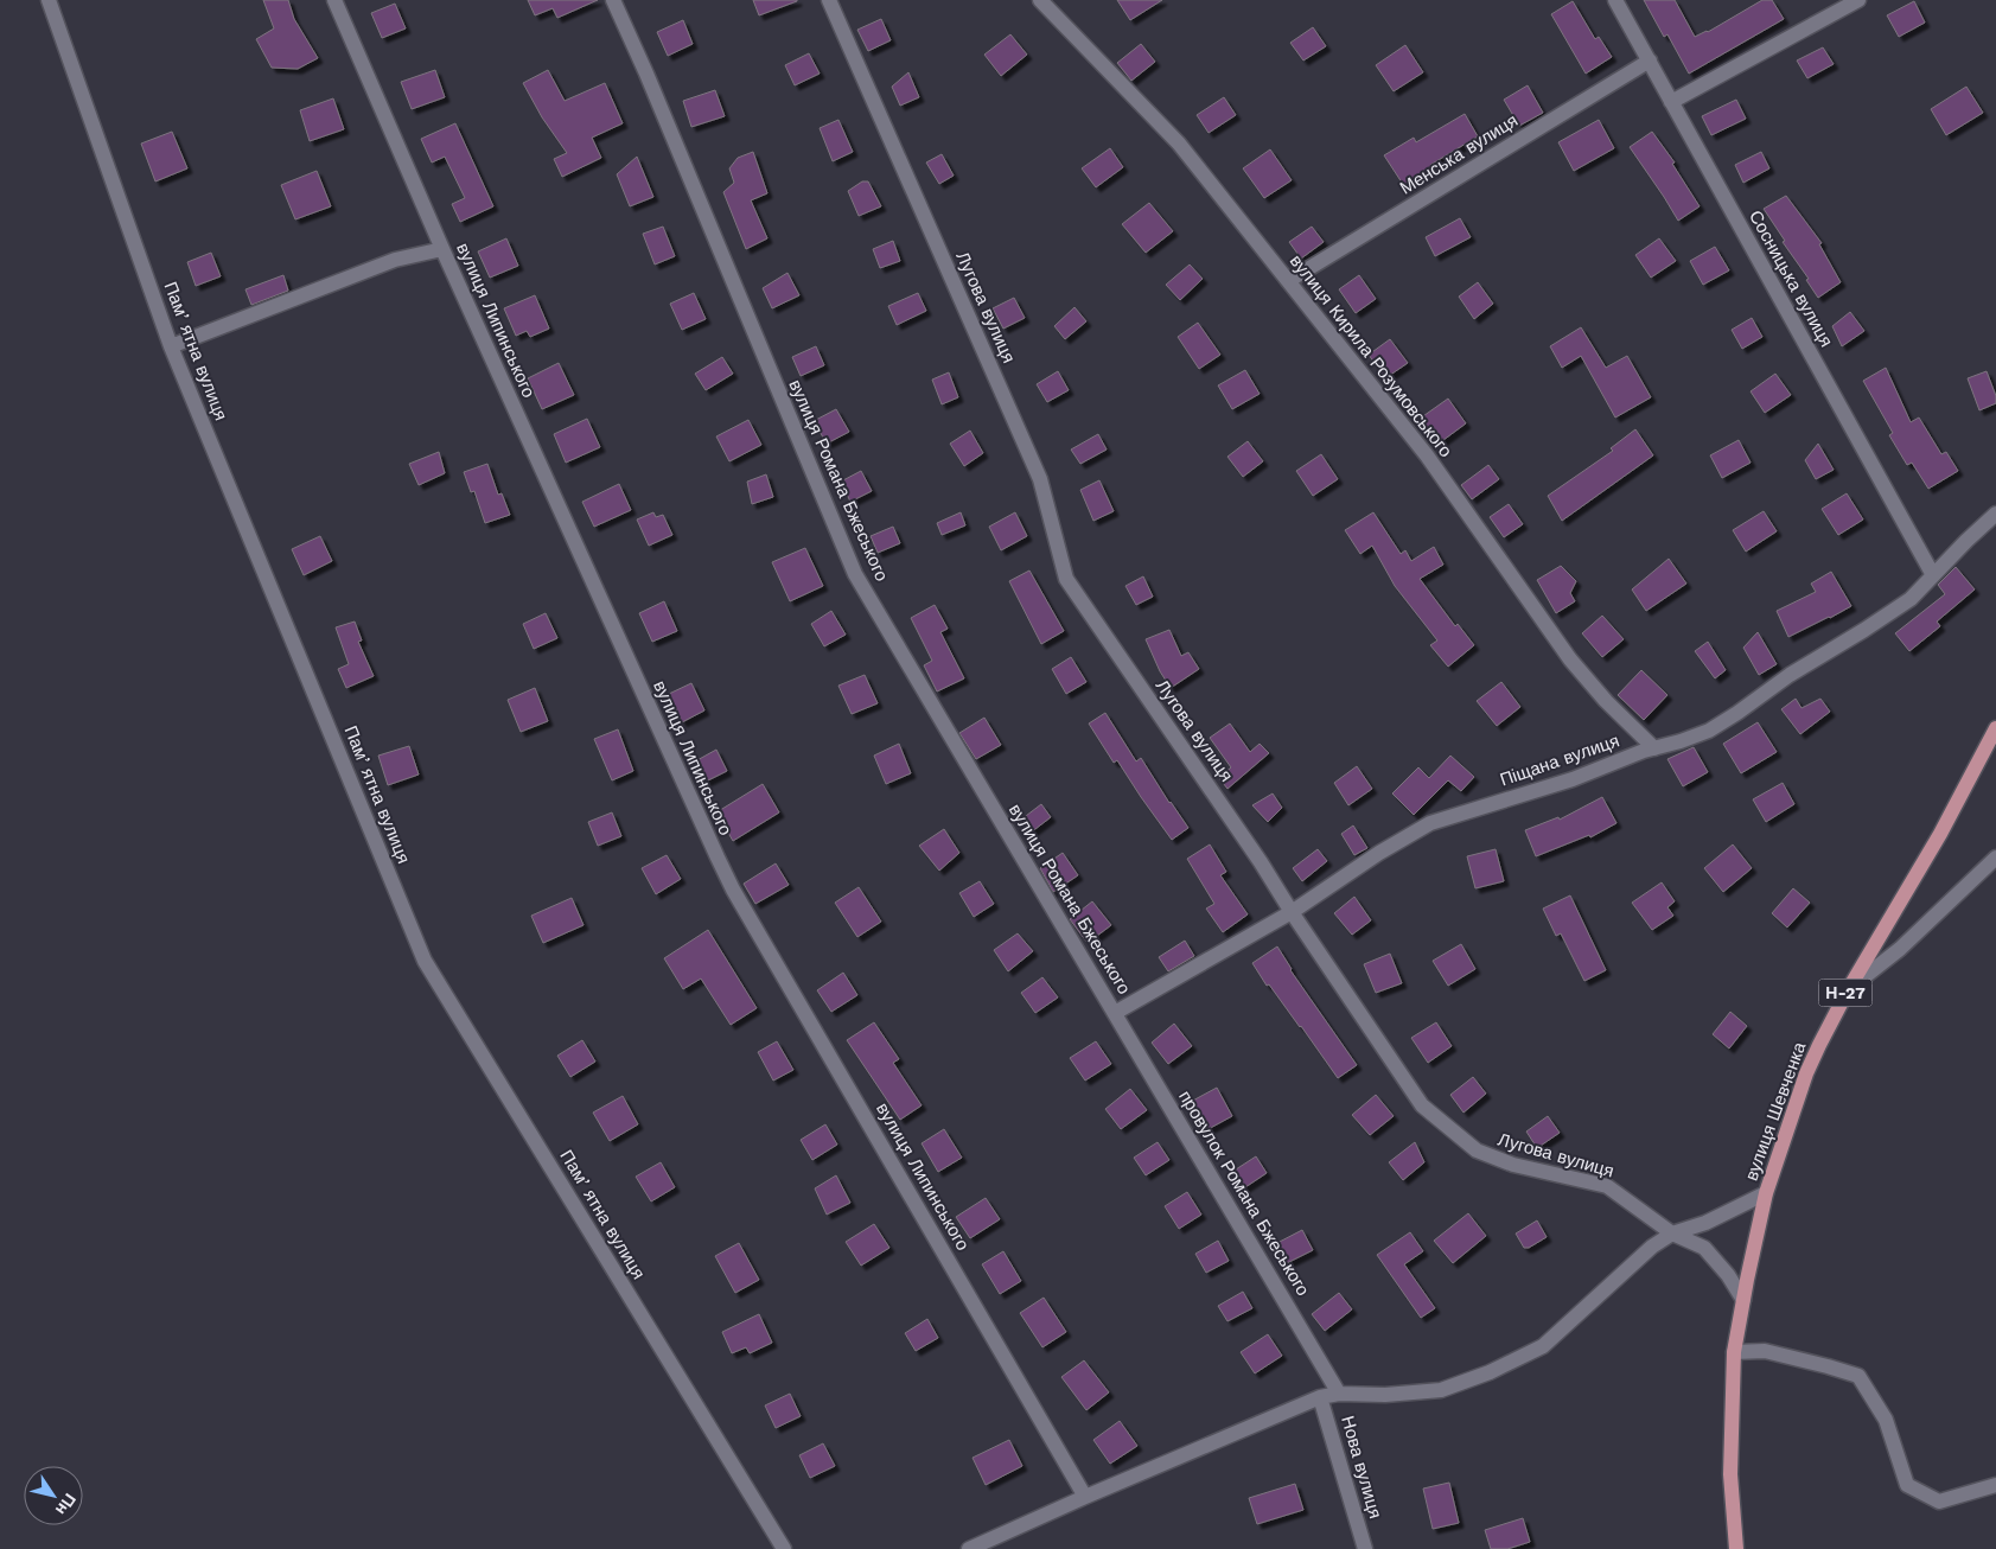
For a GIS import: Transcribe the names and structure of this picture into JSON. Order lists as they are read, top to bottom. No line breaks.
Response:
{"streets":{"main road":["Н-27","вулиця Шевченка"],"street":["Менська вулиця","Сосницька вулиця","Лугова вулиця","вулиця Липинського","Памʼятна вулиця","вулиця Кирила Розумовського","вулиця Романа Бжеського","Піщана вулиця","провулок Романа Бжеського","Нова вулиця"]},"crossings":[["Менська вулиця","Сосницька вулиця"],["Менська вулиця","вулиця Кирила Розумовського"],["Сосницька вулиця","Піщана вулиця"],["Лугова вулиця","Піщана вулиця"],["Лугова вулиця","вулиця Шевченка"],["вулиця Кирила Розумовського","Піщана вулиця"],["вулиця Романа Бжеського","Піщана вулиця"],["вулиця Романа Бжеського","провулок Романа Бжеського"],["Піщана вулиця","провулок Романа Бжеського"]],"north":"bottom right"}
